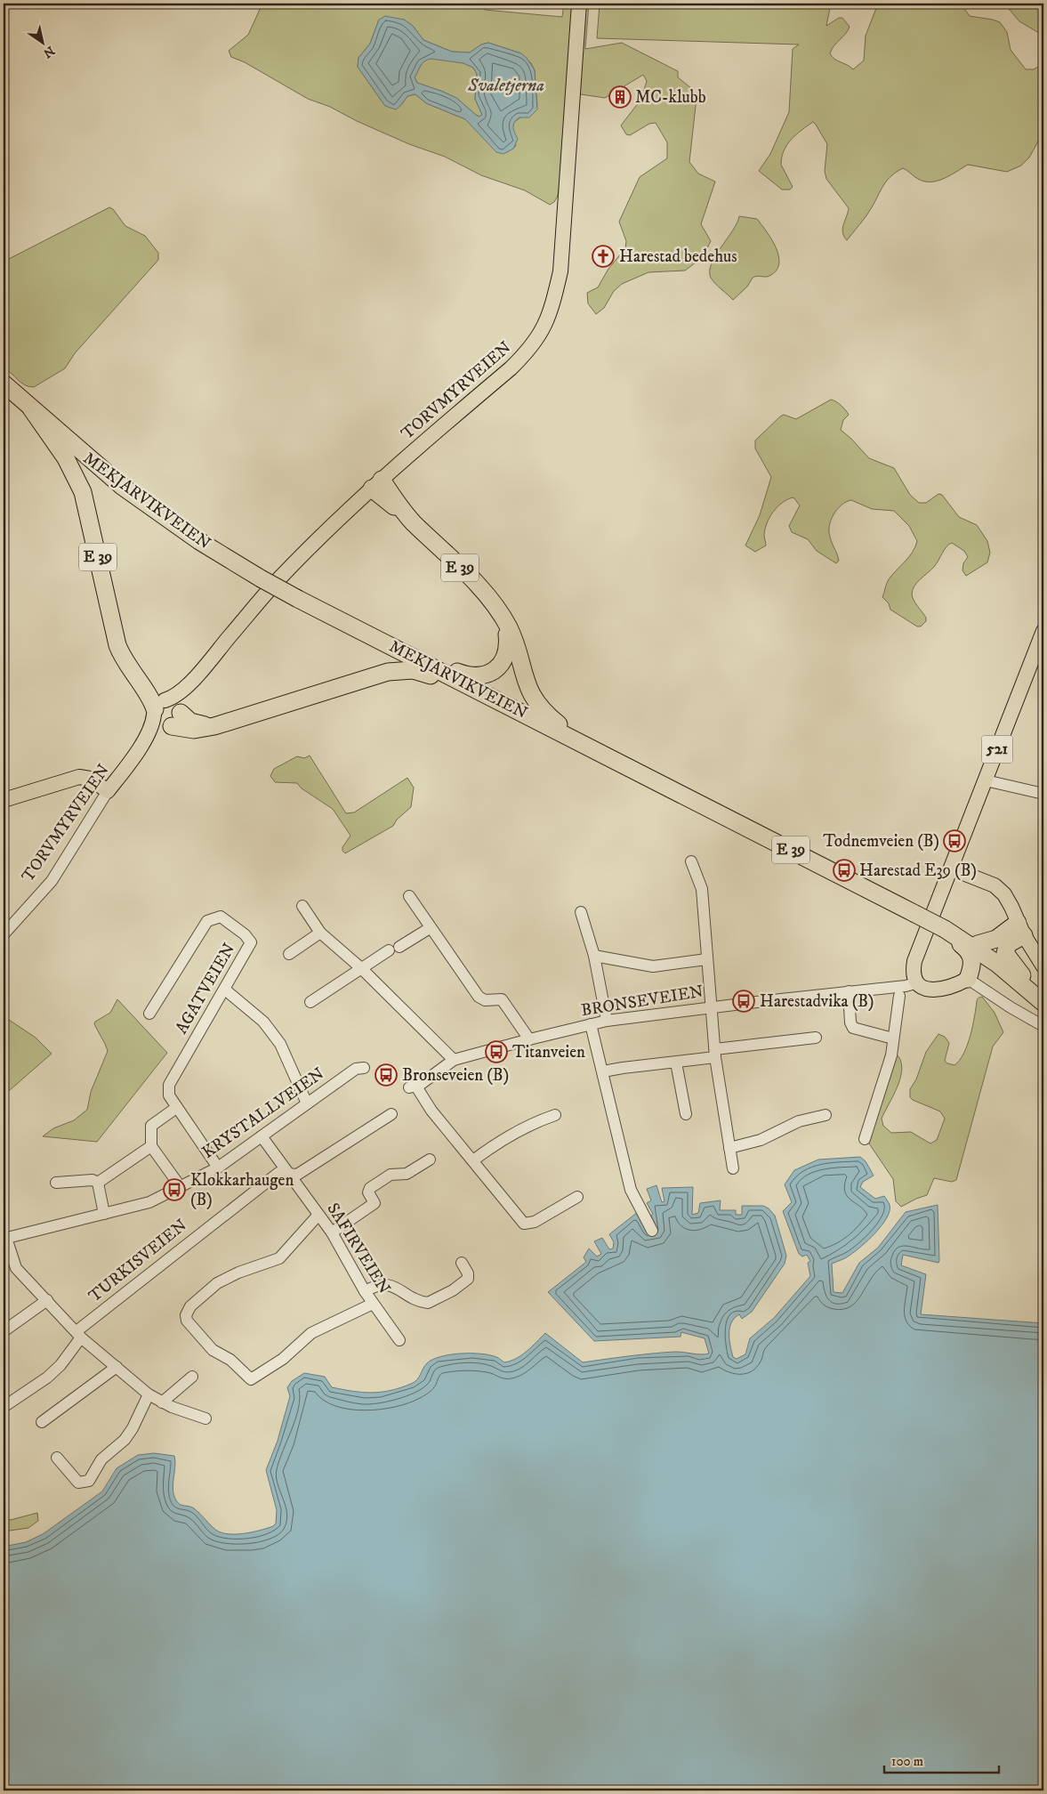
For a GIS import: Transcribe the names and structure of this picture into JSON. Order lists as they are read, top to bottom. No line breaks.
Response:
{"streets":{"highway":["MEKJARVIKVEIEN","E 39"],"main road":["TORVMYRVEIEN","521"],"street":["AGATVEIEN","BRONSEVEIEN","KRYSTALLVEIEN","SAFIRVEIEN","TURKISVEIEN"]},"crossings":[["TORVMYRVEIEN","E 39"],["MEKJARVIKVEIEN","E 39"],["521","BRONSEVEIEN"],["AGATVEIEN","KRYSTALLVEIEN"],["KRYSTALLVEIEN","SAFIRVEIEN"],["SAFIRVEIEN","TURKISVEIEN"]],"water":["Svaletjerna"],"places":{"building":["MC-klubb"],"church":["Harestad bedehus"],"bus stop":["Todnemveien (B)","Harestad E39 (B)","Harestadvika (B)","Titanveien","Bronseveien (B)","Klokkarhaugen (B)"]},"scale_bar":"100 m","north":"bottom right"}
